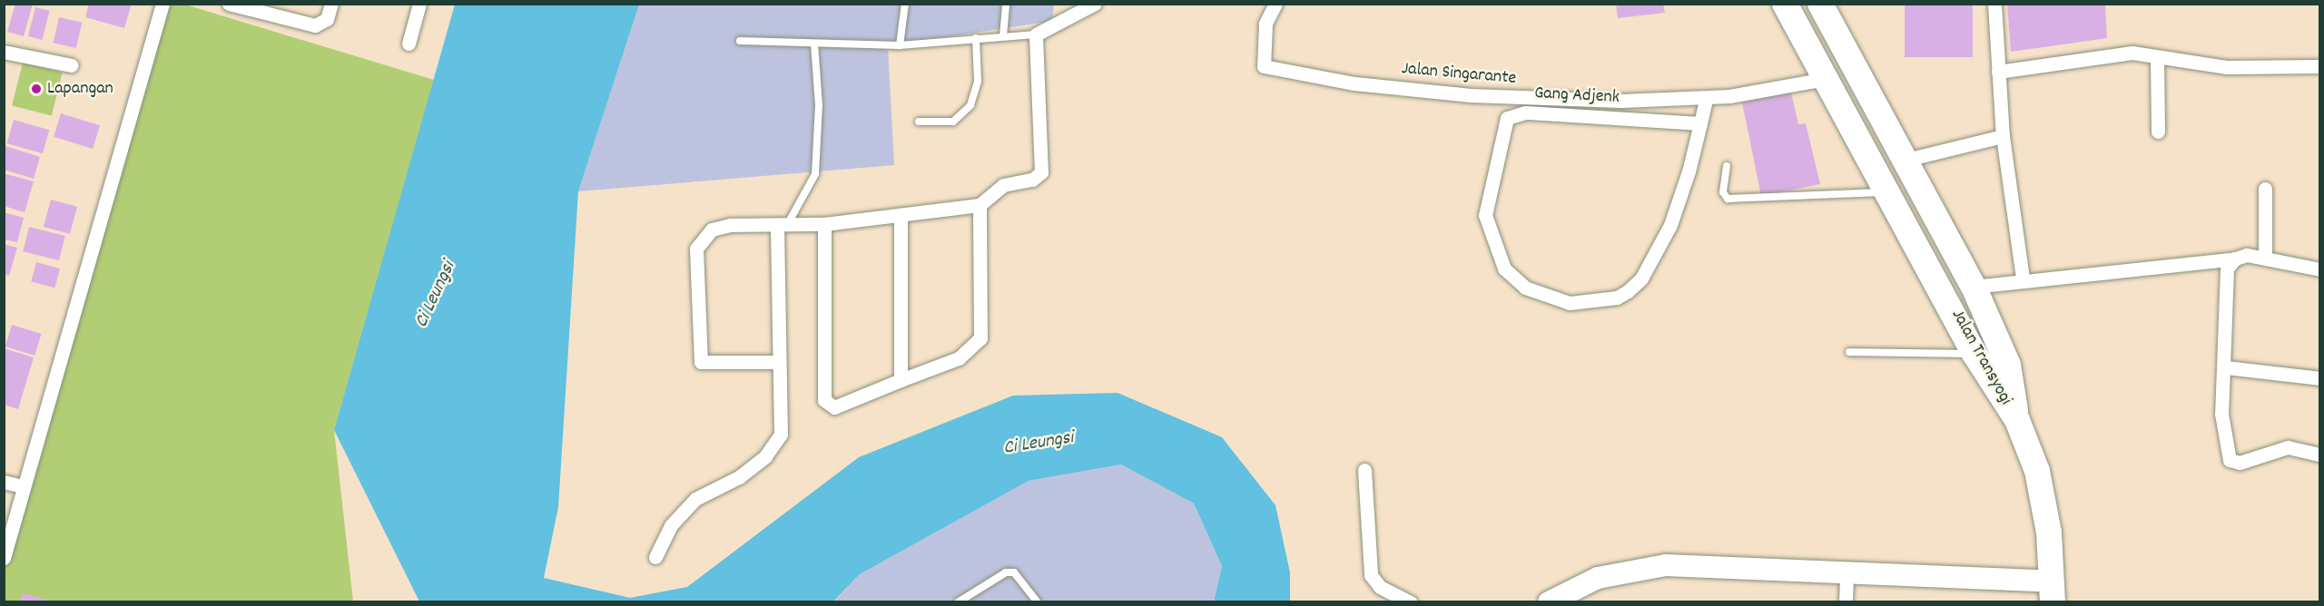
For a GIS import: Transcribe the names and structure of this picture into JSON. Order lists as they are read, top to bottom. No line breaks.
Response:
{"streets":{"highway":["Jalan Transyogi"],"street":["Jalan Singarante","Gang Adjenk"]},"crossings":[["Jalan Singarante","Gang Adjenk"],["Jalan Singarante","Jalan Transyogi"]],"water":["Ci Leungsi"],"places":["Lapangan"]}
